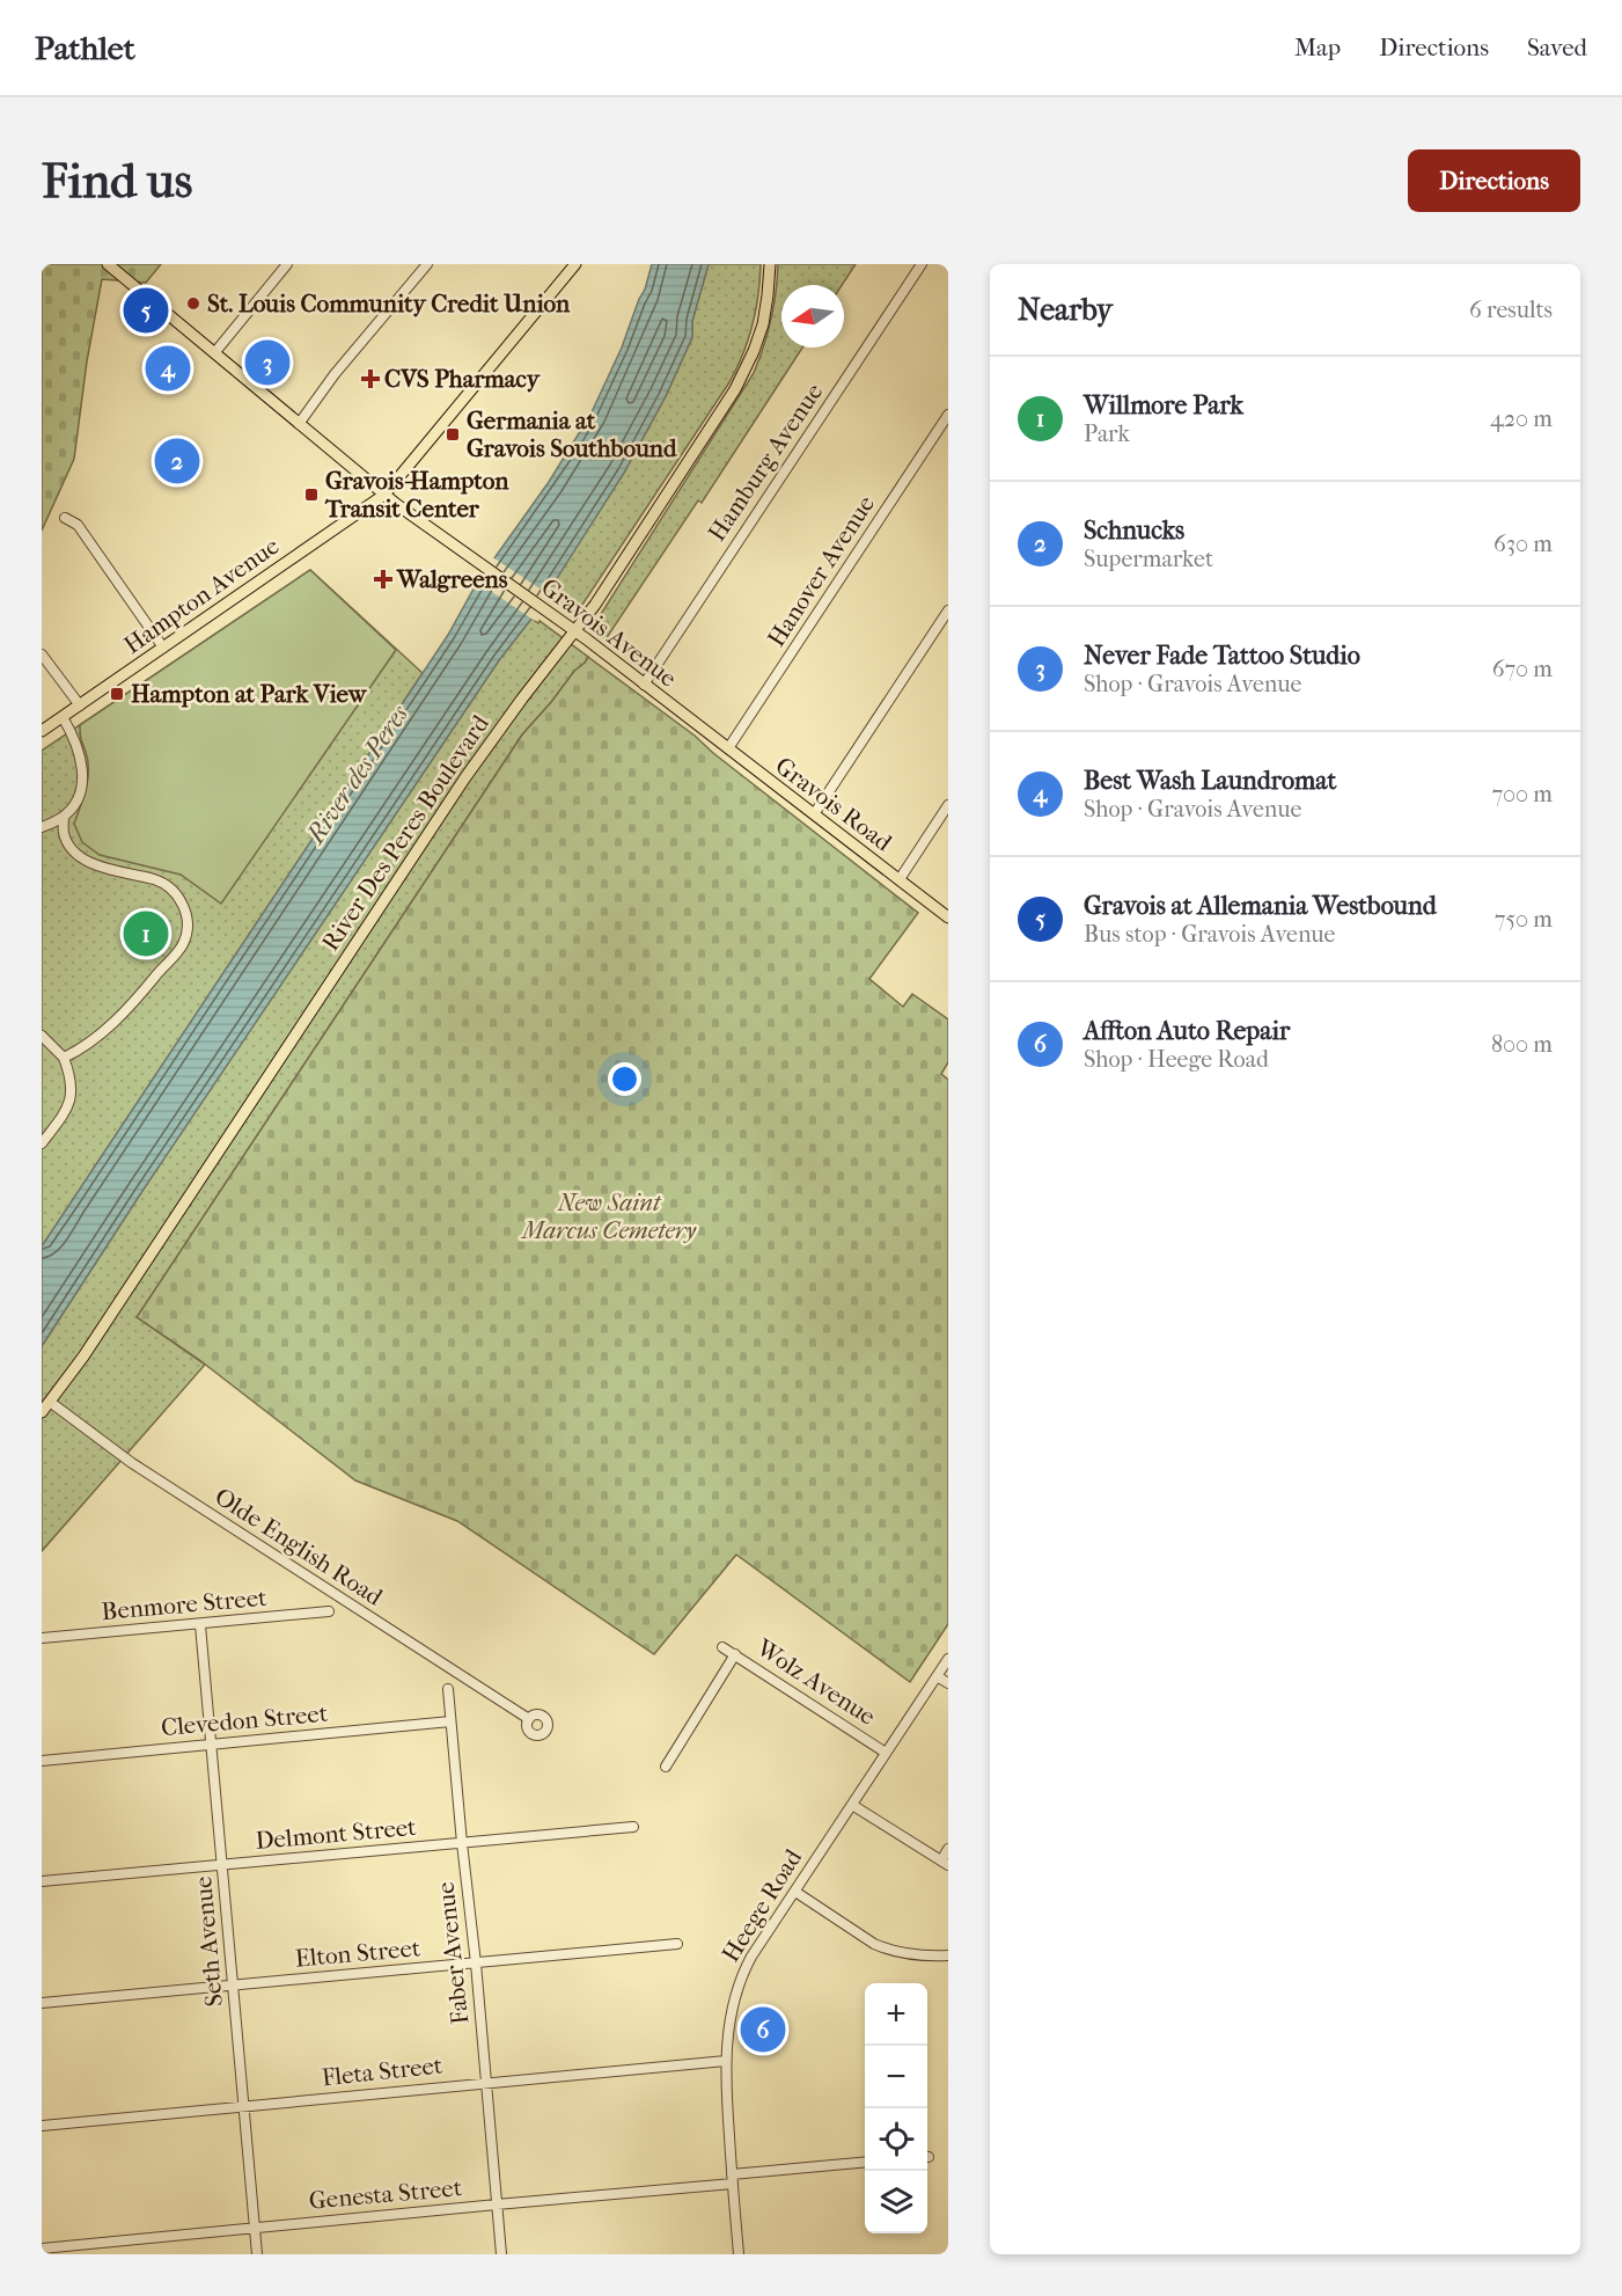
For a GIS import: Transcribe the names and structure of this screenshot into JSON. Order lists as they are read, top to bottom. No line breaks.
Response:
{"streets":{"main road":["Hampton Avenue","Gravois Avenue","Gravois Road","River Des Peres Boulevard"],"street":["Hamburg Avenue","Hanover Avenue","Olde English Road","Benmore Street","Wolz Avenue","Clevedon Street","Delmont Street","Heege Road","Seth Avenue","Elton Street","Faber Avenue","Fleta Street","Genesta Street"]},"crossings":[["Hamburg Avenue","Gravois Avenue"],["Hanover Avenue","Gravois Road"],["Hampton Avenue","Gravois Avenue"],["Gravois Avenue","Gravois Road"],["Gravois Avenue","River Des Peres Boulevard"],["River Des Peres Boulevard","Olde English Road"],["Benmore Street","Seth Avenue"],["Wolz Avenue","Heege Road"],["Clevedon Street","Seth Avenue"],["Clevedon Street","Faber Avenue"],["Delmont Street","Seth Avenue"],["Delmont Street","Faber Avenue"],["Heege Road","Fleta Street"],["Heege Road","Genesta Street"],["Seth Avenue","Elton Street"],["Seth Avenue","Fleta Street"],["Seth Avenue","Genesta Street"],["Elton Street","Faber Avenue"],["Faber Avenue","Fleta Street"],["Faber Avenue","Genesta Street"]],"water":["River des Peres"],"parks":["New Saint Marcus Cemetery"],"places":{"other":["St. Louis Community Credit Union"],"health":["CVS Pharmacy","Walgreens"],"transit":["Germania at Gravois Southbound","Gravois-Hampton Transit Center","Hampton at Park View"]},"north":"left","page":{"header":"Pathlet","nav":["Map","Directions","Saved"],"buttons":"Directions","title":"Find us","heading":["Nearby","6 results"],"pins":["5","3","4","2","1","6"],"list":[{"mark":"1","name":"Willmore Park","note":"Park","value":"420 m"},{"mark":"2","name":"Schnucks","note":"Supermarket","value":"630 m"},{"mark":"3","name":"Never Fade Tattoo Studio","note":"Shop · Gravois Avenue","value":"670 m"},{"mark":"4","name":"Best Wash Laundromat","note":"Shop · Gravois Avenue","value":"700 m"},{"mark":"5","name":"Gravois at Allemania Westbound","note":"Bus stop · Gravois Avenue","value":"750 m"},{"mark":"6","name":"Affton Auto Repair","note":"Shop · Heege Road","value":"800 m"}],"map_buttons":["+","−"]}}
